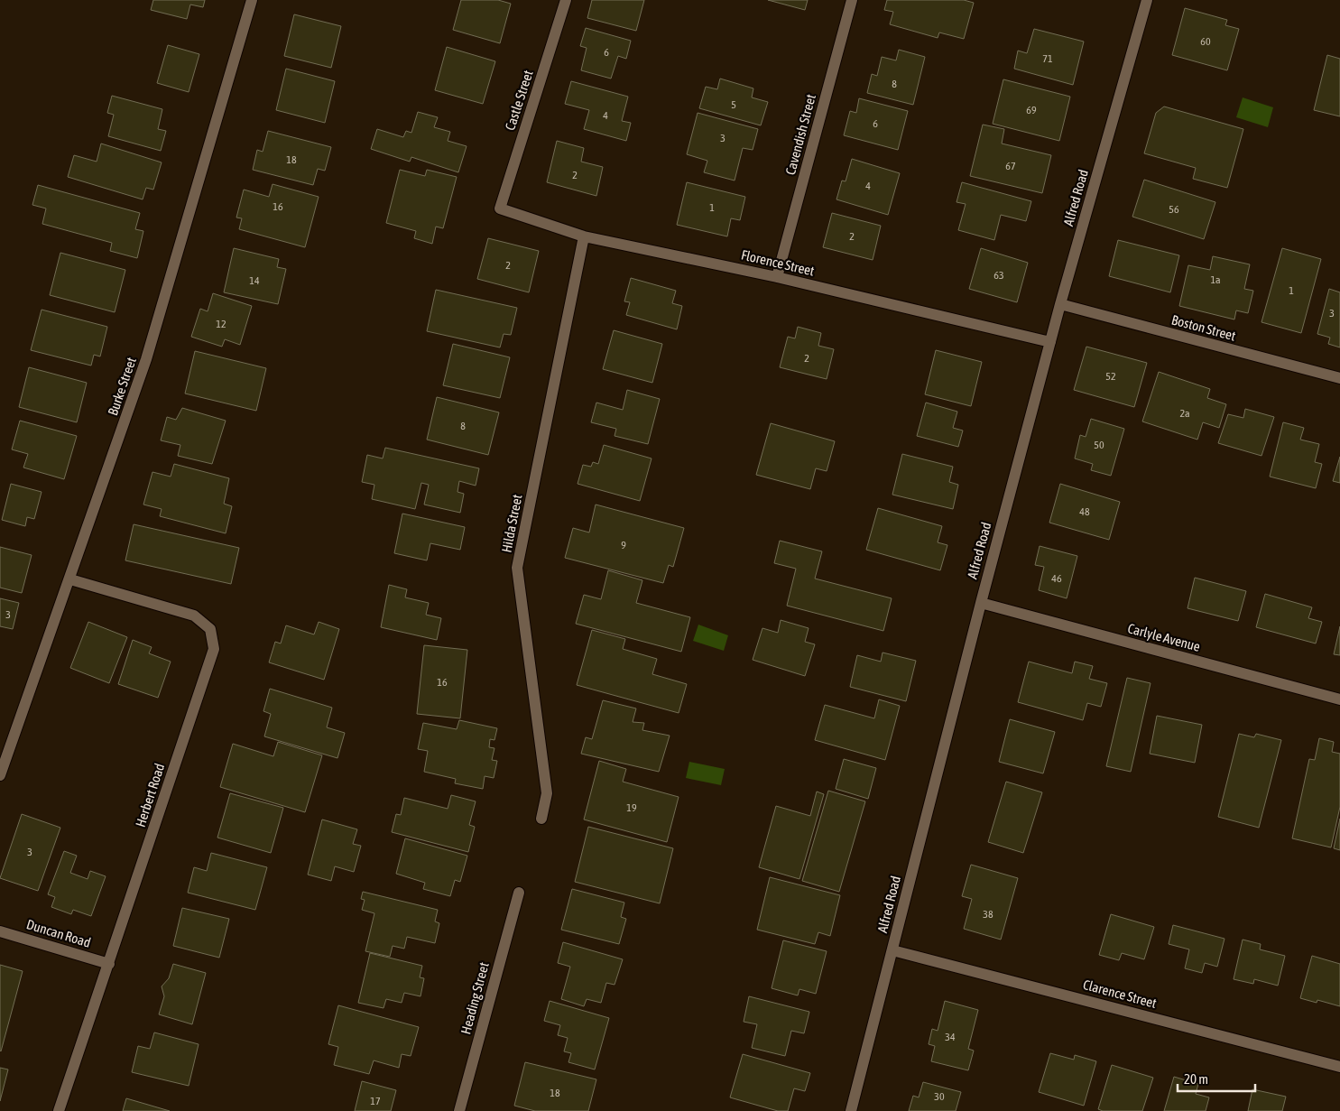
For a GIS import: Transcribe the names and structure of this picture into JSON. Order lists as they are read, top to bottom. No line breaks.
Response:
{"streets":{"street":["Castle Street","Cavendish Street","Alfred Road","Florence Street","Boston Street","Burke Street","Hilda Street","Carlyle Avenue","Herbert Road","Duncan Road","Clarence Street","Heading Street"]},"crossings":[["Castle Street","Florence Street"],["Cavendish Street","Florence Street"],["Alfred Road","Florence Street"],["Alfred Road","Boston Street"],["Alfred Road","Carlyle Avenue"],["Alfred Road","Clarence Street"],["Florence Street","Hilda Street"],["Burke Street","Herbert Road"],["Herbert Road","Duncan Road"]],"house_numbers":["60","6","71","8","5","69","4","6","3","18","67","2","4","16","1","56","2","2","63","1a","14","1","3","12","2","52","2a","8","50","48","9","46","3","16","19","3","38","34","18","30","17"],"scale_bar":"20 m"}
